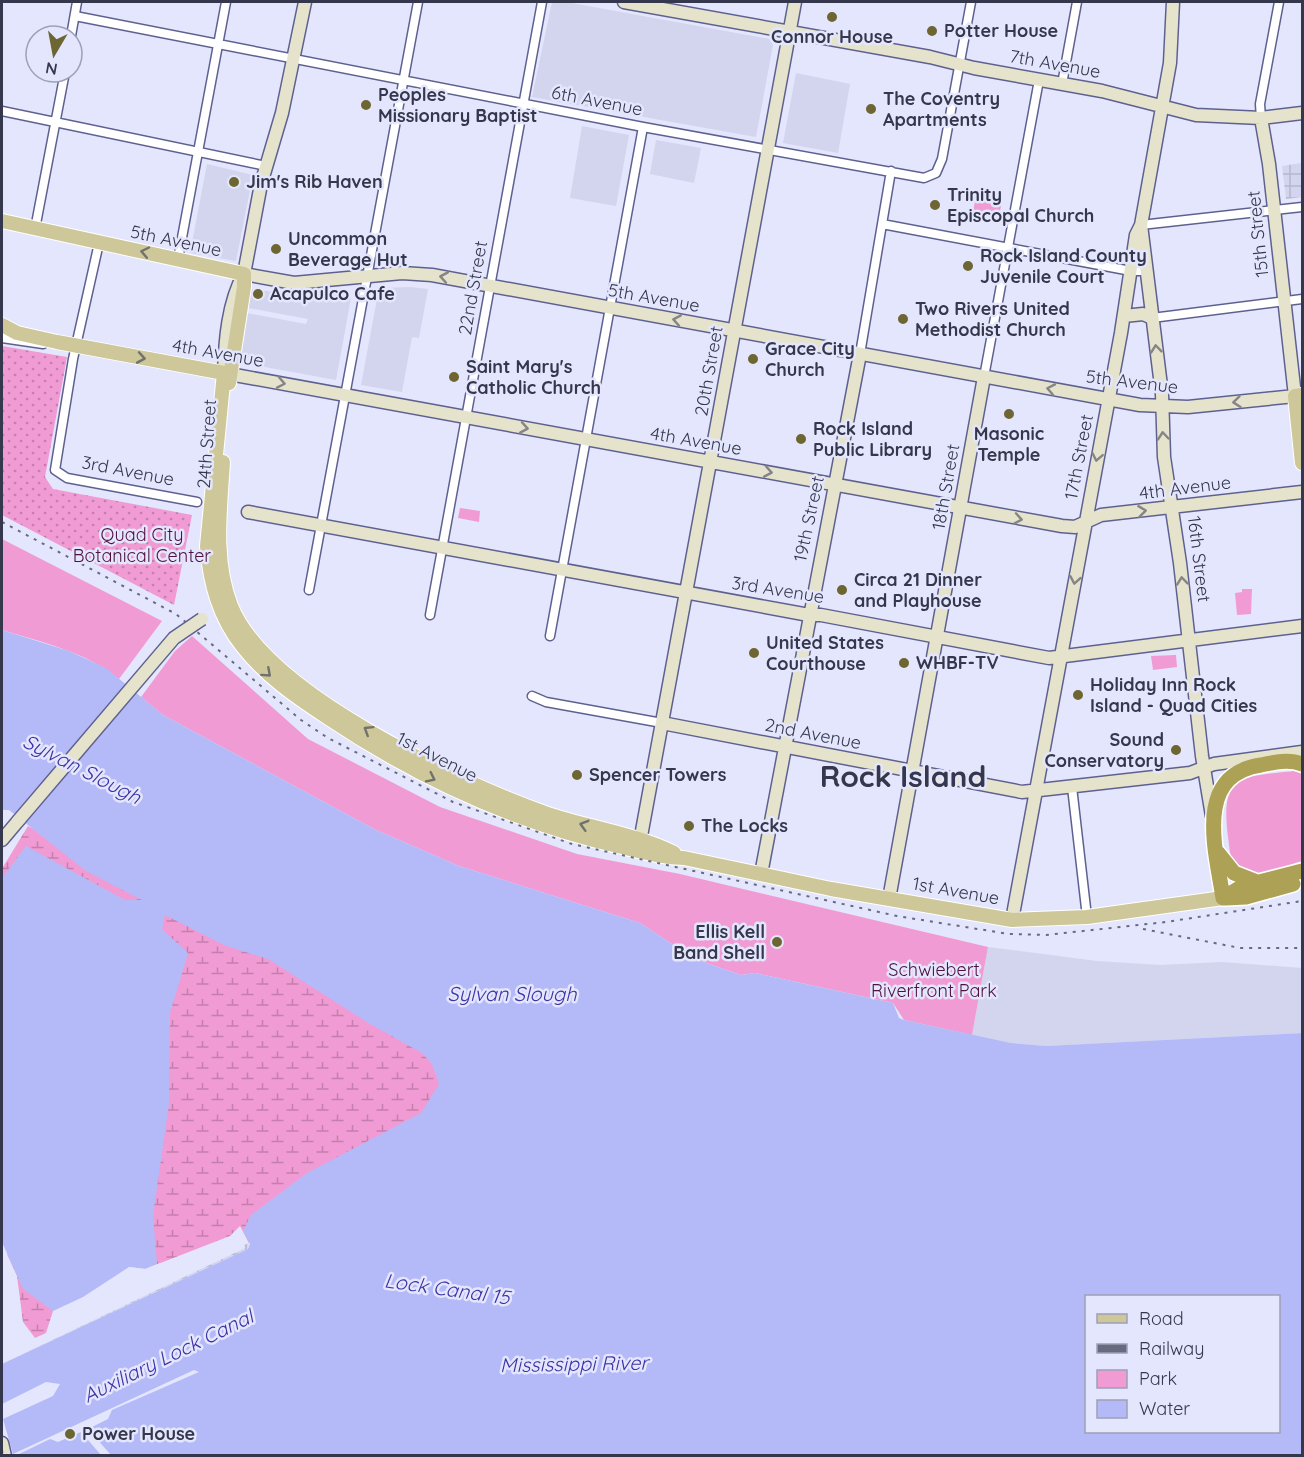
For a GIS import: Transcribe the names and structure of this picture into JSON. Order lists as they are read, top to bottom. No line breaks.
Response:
{"streets":{"highway":["16th Street","1st Avenue"],"main road":["15th Street","5th Avenue","4th Avenue","24th Street"],"street":["7th Avenue","6th Avenue","22nd Street","20th Street","17th Street","3rd Avenue","18th Street","19th Street","2nd Avenue"]},"crossings":[["7th Avenue","6th Avenue"],["7th Avenue","15th Street"],["7th Avenue","20th Street"],["7th Avenue","17th Street"],["7th Avenue","18th Street"],["6th Avenue","22nd Street"],["6th Avenue","20th Street"],["6th Avenue","24th Street"],["6th Avenue","19th Street"],["15th Street","5th Avenue"],["5th Avenue","22nd Street"],["5th Avenue","20th Street"],["5th Avenue","24th Street"],["5th Avenue","17th Street"],["5th Avenue","18th Street"],["5th Avenue","19th Street"],["5th Avenue","16th Street"],["22nd Street","4th Avenue"],["22nd Street","3rd Avenue"],["4th Avenue","20th Street"],["4th Avenue","24th Street"],["4th Avenue","17th Street"],["4th Avenue","3rd Avenue"],["4th Avenue","18th Street"],["4th Avenue","19th Street"],["4th Avenue","16th Street"],["20th Street","3rd Avenue"],["20th Street","2nd Avenue"],["20th Street","1st Avenue"],["24th Street","1st Avenue"],["17th Street","3rd Avenue"],["17th Street","16th Street"],["17th Street","2nd Avenue"],["17th Street","1st Avenue"],["3rd Avenue","18th Street"],["3rd Avenue","19th Street"],["3rd Avenue","16th Street"],["18th Street","2nd Avenue"],["18th Street","1st Avenue"],["19th Street","2nd Avenue"],["19th Street","1st Avenue"],["16th Street","2nd Avenue"],["16th Street","1st Avenue"]],"one_way":["4th Avenue","16th Street"],"districts":["Rock Island"],"water":["Sylvan Slough","Lock Canal 15","Auxiliary Lock Canal","Mississippi River"],"parks":["Quad City Botanical Center","Schwiebert Riverfront Park"],"places":["Connor House","Potter House","Peoples Missionary Baptist","The Coventry Apartments","Jim's Rib Haven","Trinity Episcopal Church","Uncommon Beverage Hut","Rock Island County Juvenile Court","Acapulco Cafe","Two Rivers United Methodist Church","Grace City Church","Saint Mary's Catholic Church","Masonic Temple","Rock Island Public Library","Circa 21 Dinner and Playhouse","United States Courthouse","WHBF-TV","Holiday Inn Rock Island - Quad Cities","Sound Conservatory","Spencer Towers","The Locks","Ellis Kell Band Shell","Power House"],"legend":["Road","Railway","Park","Water"],"north":"bottom"}
